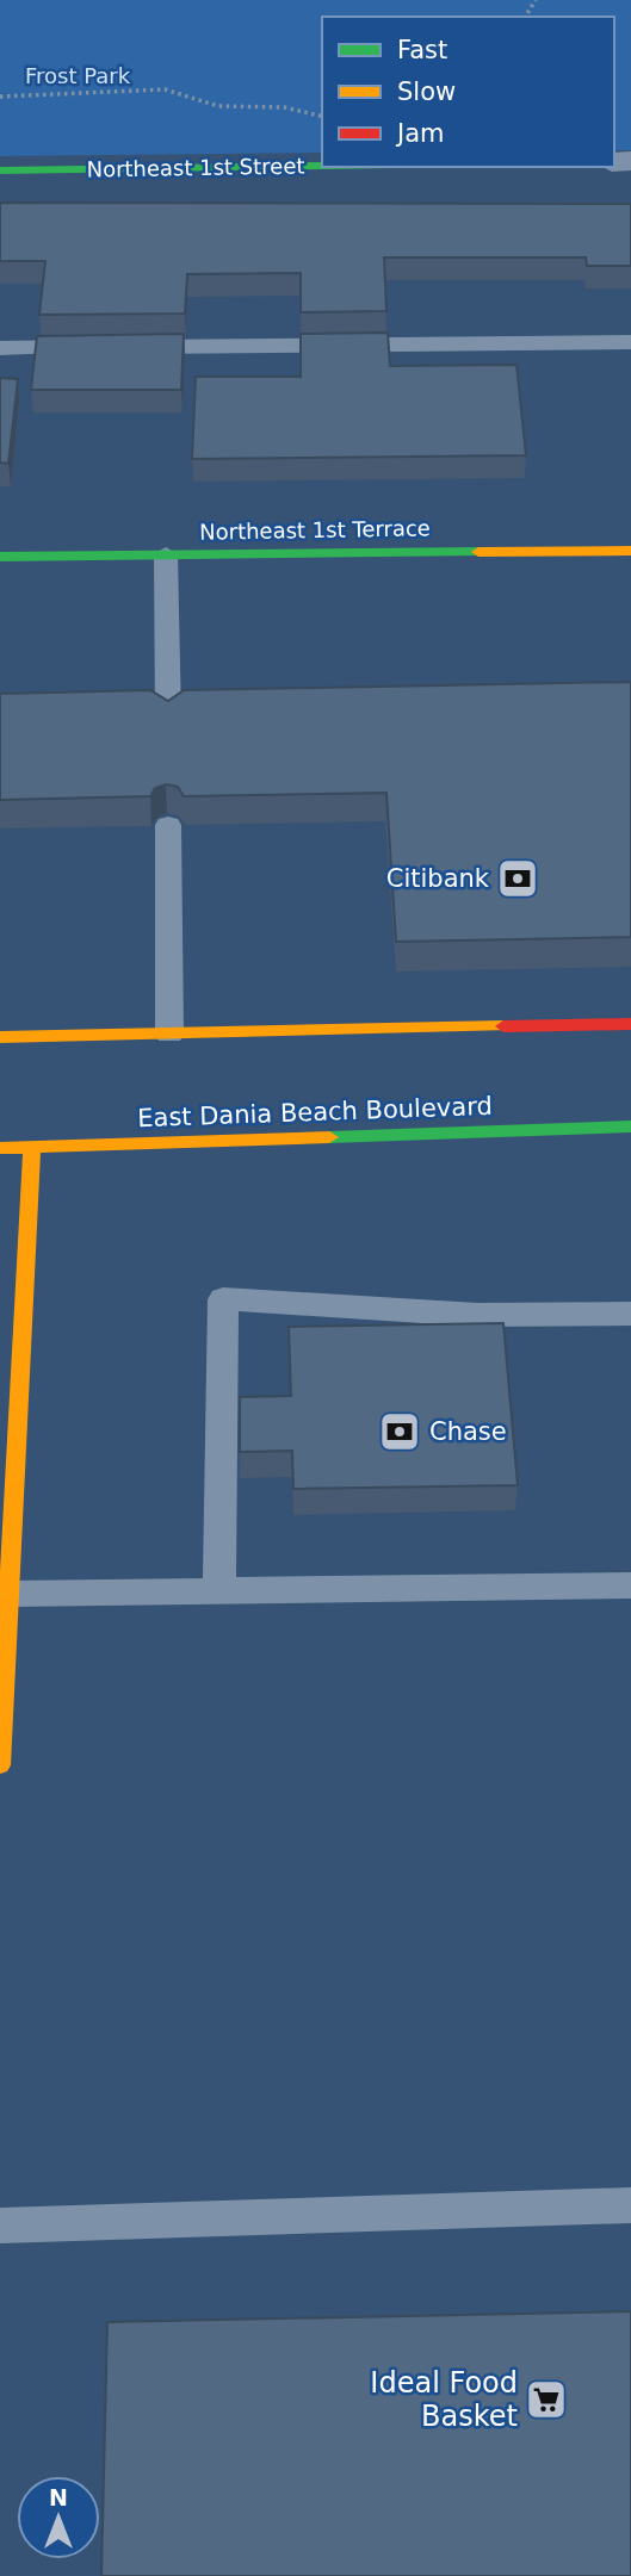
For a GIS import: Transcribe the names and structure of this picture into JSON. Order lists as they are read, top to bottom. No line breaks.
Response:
{"streets":{"street":["Northeast 1st Street","Northeast 1st Terrace","East Dania Beach Boulevard"]},"parks":["Frost Park"],"places":{"bank":["Citibank","Chase"],"supermarket":["Ideal Food Basket"]},"legend":["Fast","Slow","Jam"],"north":"top"}
